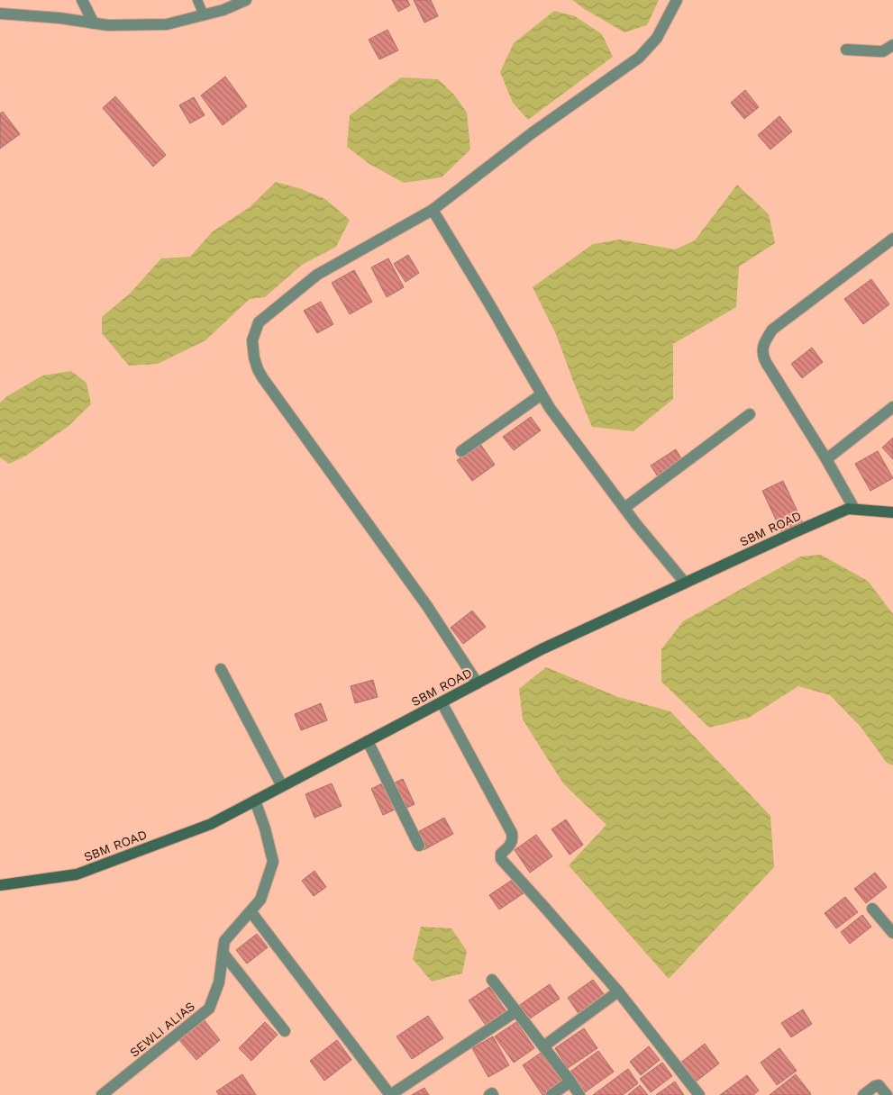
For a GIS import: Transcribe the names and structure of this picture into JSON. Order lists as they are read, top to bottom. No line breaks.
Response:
{"streets":{"street":["SBM ROAD","SEWLI ALIAS"]},"crossings":[["SBM ROAD","SEWLI ALIAS"]]}
